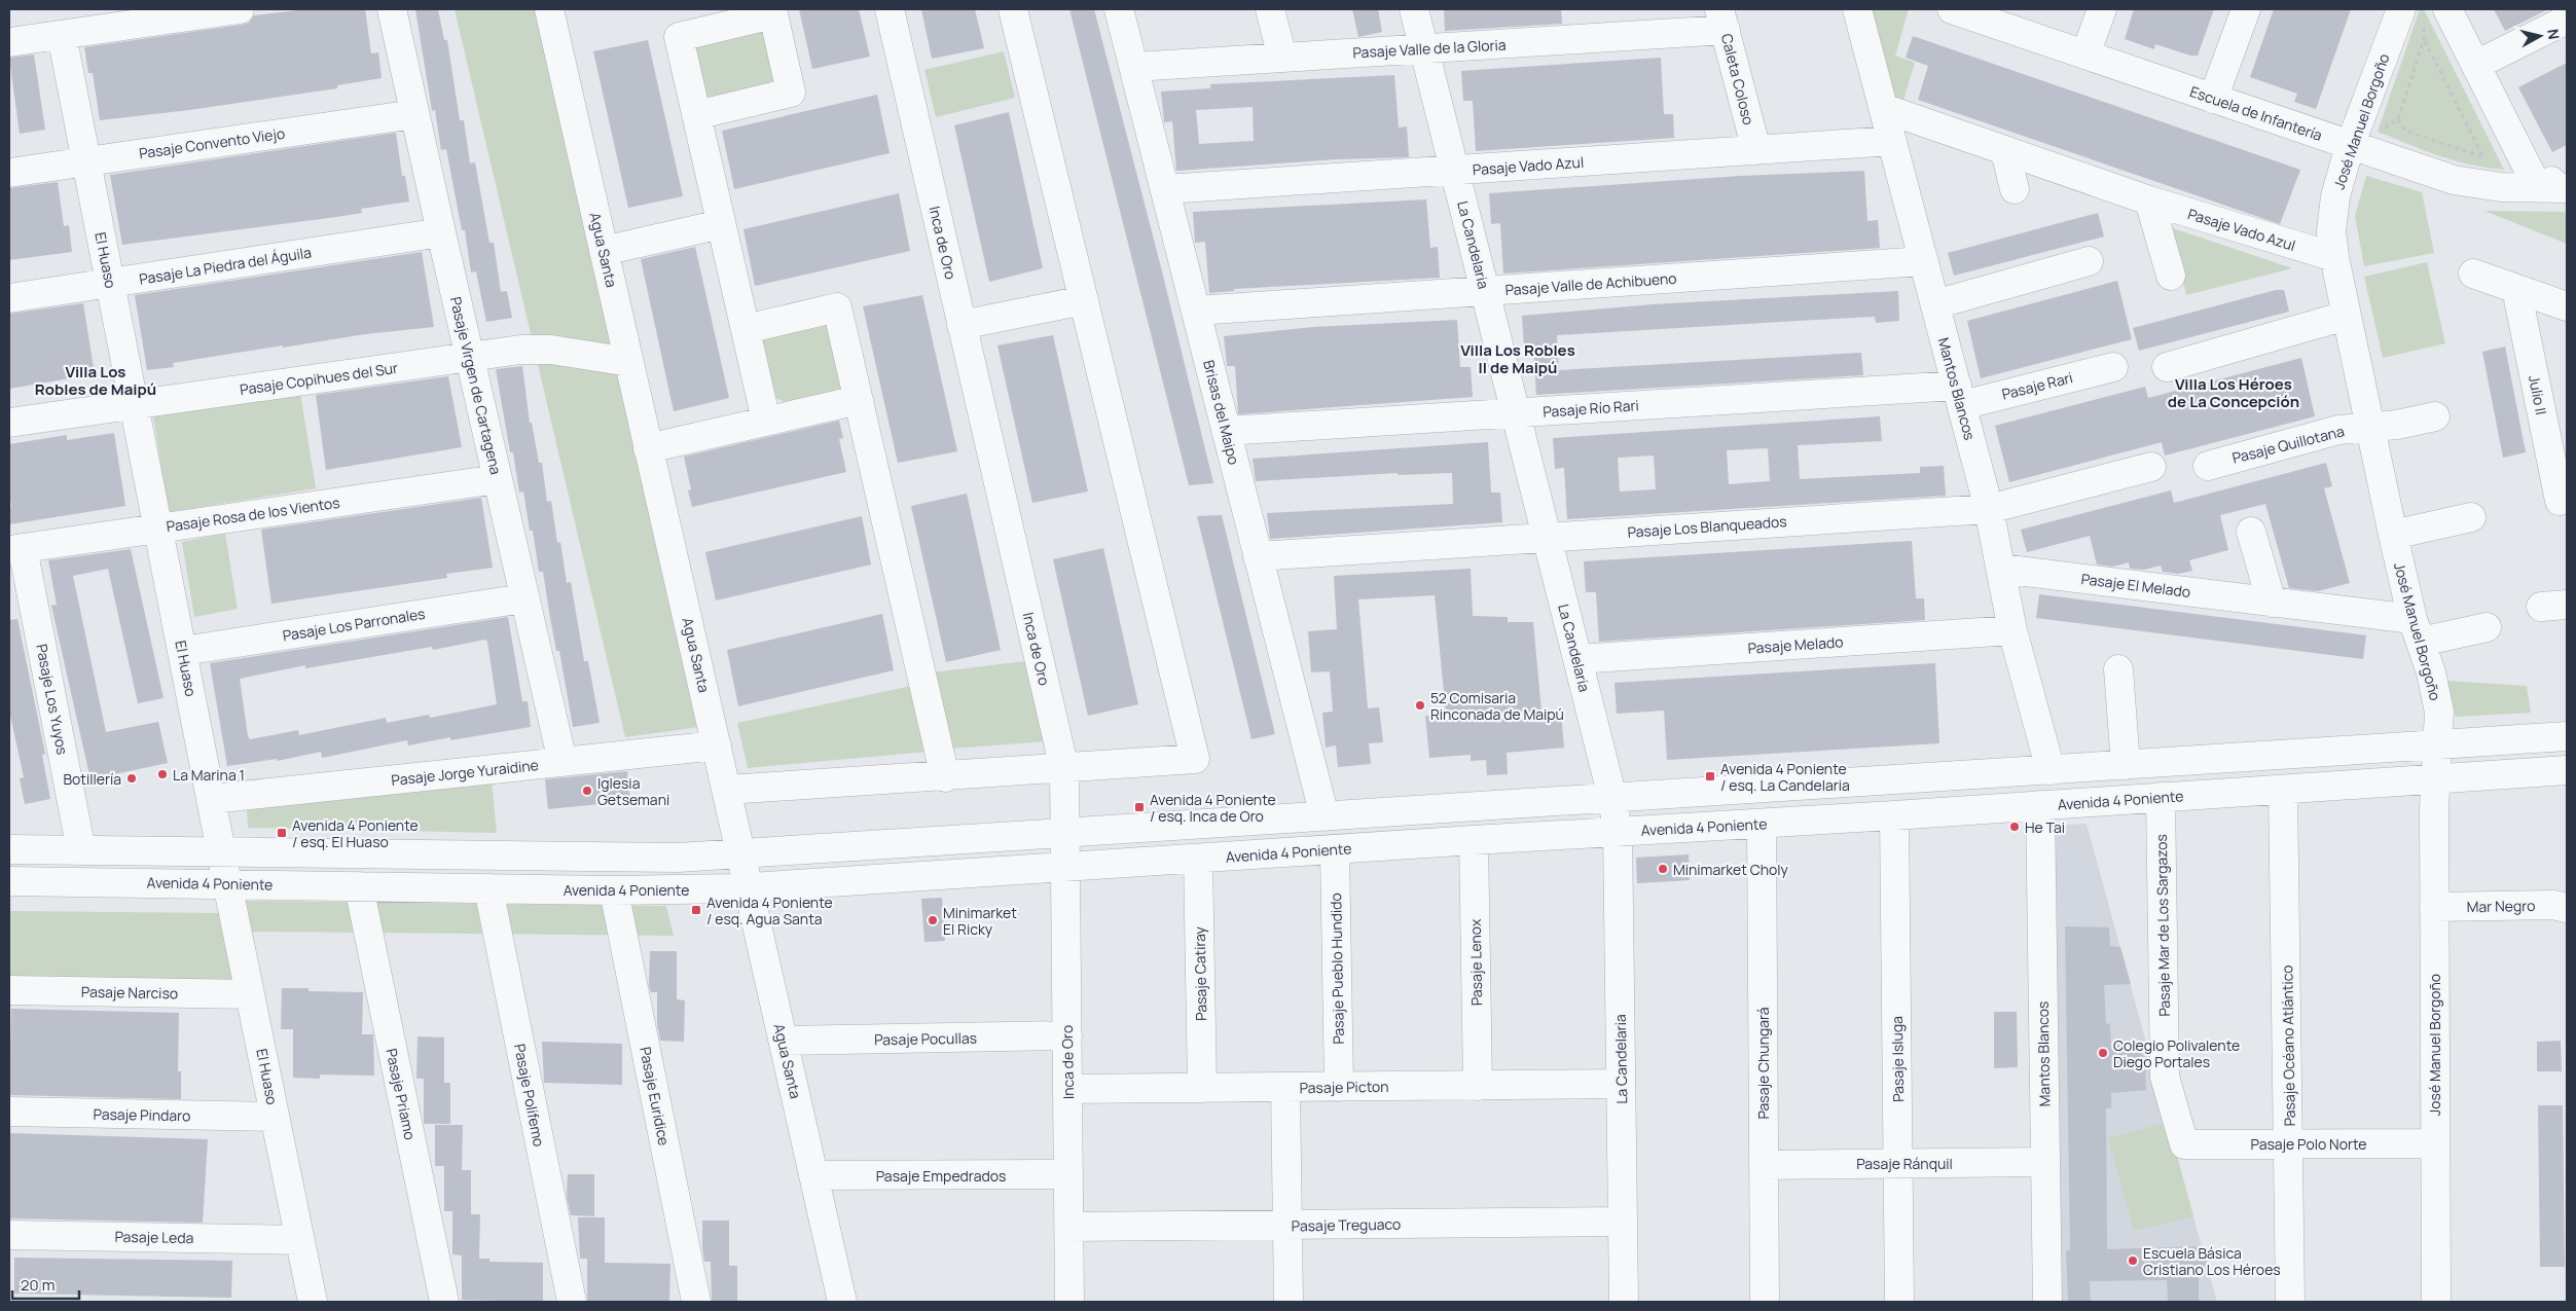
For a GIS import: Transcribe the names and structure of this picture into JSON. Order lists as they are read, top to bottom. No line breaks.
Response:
{"streets":{"street":["Pasaje Valle de la Gloria","Caleta Coloso","Escuela de Infantería","José Manuel Borgoño","Pasaje Convento Viejo","Pasaje Vado Azul","Inca de Oro","La Candelaria","Agua Santa","El Huaso","Pasaje La Piedra del Águila","Pasaje Valle de Achibueno","Pasaje Copihues del Sur","Pasaje Virgen de Cartagena","Pasaje Rari","Mantos Blancos","Julio II","Pasaje Río Rari","Brisas del Maipo","Pasaje Quillotana","Pasaje Rosa de los Vientos","Pasaje Los Blanqueados","Pasaje El Melado","Pasaje Los Parronales","Pasaje Melado","Pasaje Los Yuyos","Pasaje Jorge Yuraidine","Avenida 4 Poniente","Mar Negro","Pasaje Mar de Los Sargazos","Pasaje Lenox","Pasaje Pueblo Hundido","Pasaje Catiray","Pasaje Narciso","Pasaje Pocullas","Pasaje Océano Atlántico","Pasaje Isluga","Pasaje Chungará","Pasaje Picton","Pasaje Priamo","Pasaje Polifemo","Pasaje Euridice","Pasaje Pindaro","Pasaje Polo Norte","Pasaje Ránquil","Pasaje Empedrados","Pasaje Treguaco","Pasaje Leda"]},"crossings":[["Pasaje Valle de la Gloria","Caleta Coloso"],["Pasaje Valle de la Gloria","La Candelaria"],["Pasaje Valle de la Gloria","Brisas del Maipo"],["Caleta Coloso","Pasaje Vado Azul"],["Escuela de Infantería","José Manuel Borgoño"],["José Manuel Borgoño","Pasaje Vado Azul"],["José Manuel Borgoño","Pasaje Quillotana"],["José Manuel Borgoño","Pasaje El Melado"],["José Manuel Borgoño","Avenida 4 Poniente"],["José Manuel Borgoño","Mar Negro"],["José Manuel Borgoño","Pasaje Polo Norte"],["Pasaje Convento Viejo","El Huaso"],["Pasaje Convento Viejo","Pasaje Virgen de Cartagena"],["Pasaje Vado Azul","La Candelaria"],["Pasaje Vado Azul","Mantos Blancos"],["Pasaje Vado Azul","Brisas del Maipo"],["Inca de Oro","Avenida 4 Poniente"],["Inca de Oro","Pasaje Pocullas"],["Inca de Oro","Pasaje Picton"],["Inca de Oro","Pasaje Empedrados"],["Inca de Oro","Pasaje Treguaco"],["La Candelaria","Pasaje Valle de Achibueno"],["La Candelaria","Pasaje Río Rari"],["La Candelaria","Pasaje Los Blanqueados"],["La Candelaria","Pasaje Melado"],["La Candelaria","Avenida 4 Poniente"],["La Candelaria","Pasaje Picton"],["La Candelaria","Pasaje Treguaco"],["Agua Santa","Pasaje Copihues del Sur"],["Agua Santa","Pasaje Jorge Yuraidine"],["Agua Santa","Avenida 4 Poniente"],["Agua Santa","Pasaje Pocullas"],["Agua Santa","Pasaje Empedrados"],["El Huaso","Pasaje La Piedra del Águila"],["El Huaso","Pasaje Copihues del Sur"],["El Huaso","Pasaje Rosa de los Vientos"],["El Huaso","Pasaje Los Parronales"],["El Huaso","Pasaje Jorge Yuraidine"],["El Huaso","Avenida 4 Poniente"],["El Huaso","Pasaje Narciso"],["El Huaso","Pasaje Pindaro"],["El Huaso","Pasaje Leda"],["Pasaje La Piedra del Águila","Pasaje Virgen de Cartagena"],["Pasaje Valle de Achibueno","Mantos Blancos"],["Pasaje Valle de Achibueno","Brisas del Maipo"],["Pasaje Copihues del Sur","Pasaje Virgen de Cartagena"],["Pasaje Virgen de Cartagena","Pasaje Rosa de los Vientos"],["Pasaje Virgen de Cartagena","Pasaje Los Parronales"],["Pasaje Virgen de Cartagena","Pasaje Jorge Yuraidine"],["Pasaje Rari","Mantos Blancos"],["Pasaje Rari","Pasaje Río Rari"],["Mantos Blancos","Pasaje Río Rari"],["Mantos Blancos","Pasaje Los Blanqueados"],["Mantos Blancos","Pasaje El Melado"],["Mantos Blancos","Pasaje Melado"],["Mantos Blancos","Avenida 4 Poniente"],["Mantos Blancos","Pasaje Ránquil"],["Pasaje Río Rari","Brisas del Maipo"],["Brisas del Maipo","Pasaje Los Blanqueados"],["Pasaje Rosa de los Vientos","Pasaje Los Yuyos"],["Avenida 4 Poniente","Pasaje Mar de Los Sargazos"],["Avenida 4 Poniente","Pasaje Lenox"],["Avenida 4 Poniente","Pasaje Pueblo Hundido"],["Avenida 4 Poniente","Pasaje Catiray"],["Avenida 4 Poniente","Pasaje Océano Atlántico"],["Avenida 4 Poniente","Pasaje Isluga"],["Avenida 4 Poniente","Pasaje Chungará"],["Avenida 4 Poniente","Pasaje Priamo"],["Avenida 4 Poniente","Pasaje Polifemo"],["Avenida 4 Poniente","Pasaje Euridice"],["Pasaje Mar de Los Sargazos","Pasaje Polo Norte"],["Pasaje Lenox","Pasaje Picton"],["Pasaje Pueblo Hundido","Pasaje Picton"],["Pasaje Catiray","Pasaje Picton"],["Pasaje Océano Atlántico","Pasaje Polo Norte"],["Pasaje Isluga","Pasaje Ránquil"],["Pasaje Chungará","Pasaje Ránquil"]],"districts":["Villa Los Robles II de Maipú","Villa Los Robles de Maipú","Villa Los Héroes de La Concepción"],"places":{"other":["52 Comisaria Rinconada de Maipú","La Marina 1","Botillería","Iglesia Getsemani","He Tai","Minimarket Choly","Minimarket El Ricky","Colegio Polivalente Diego Portales","Escuela Básica Cristiano Los Héroes"],"transit":["Avenida 4 Poniente / esq. La Candelaria","Avenida 4 Poniente / esq. Inca de Oro","Avenida 4 Poniente / esq. El Huaso","Avenida 4 Poniente / esq. Agua Santa"]},"scale_bar":"20 m","north":"right"}
